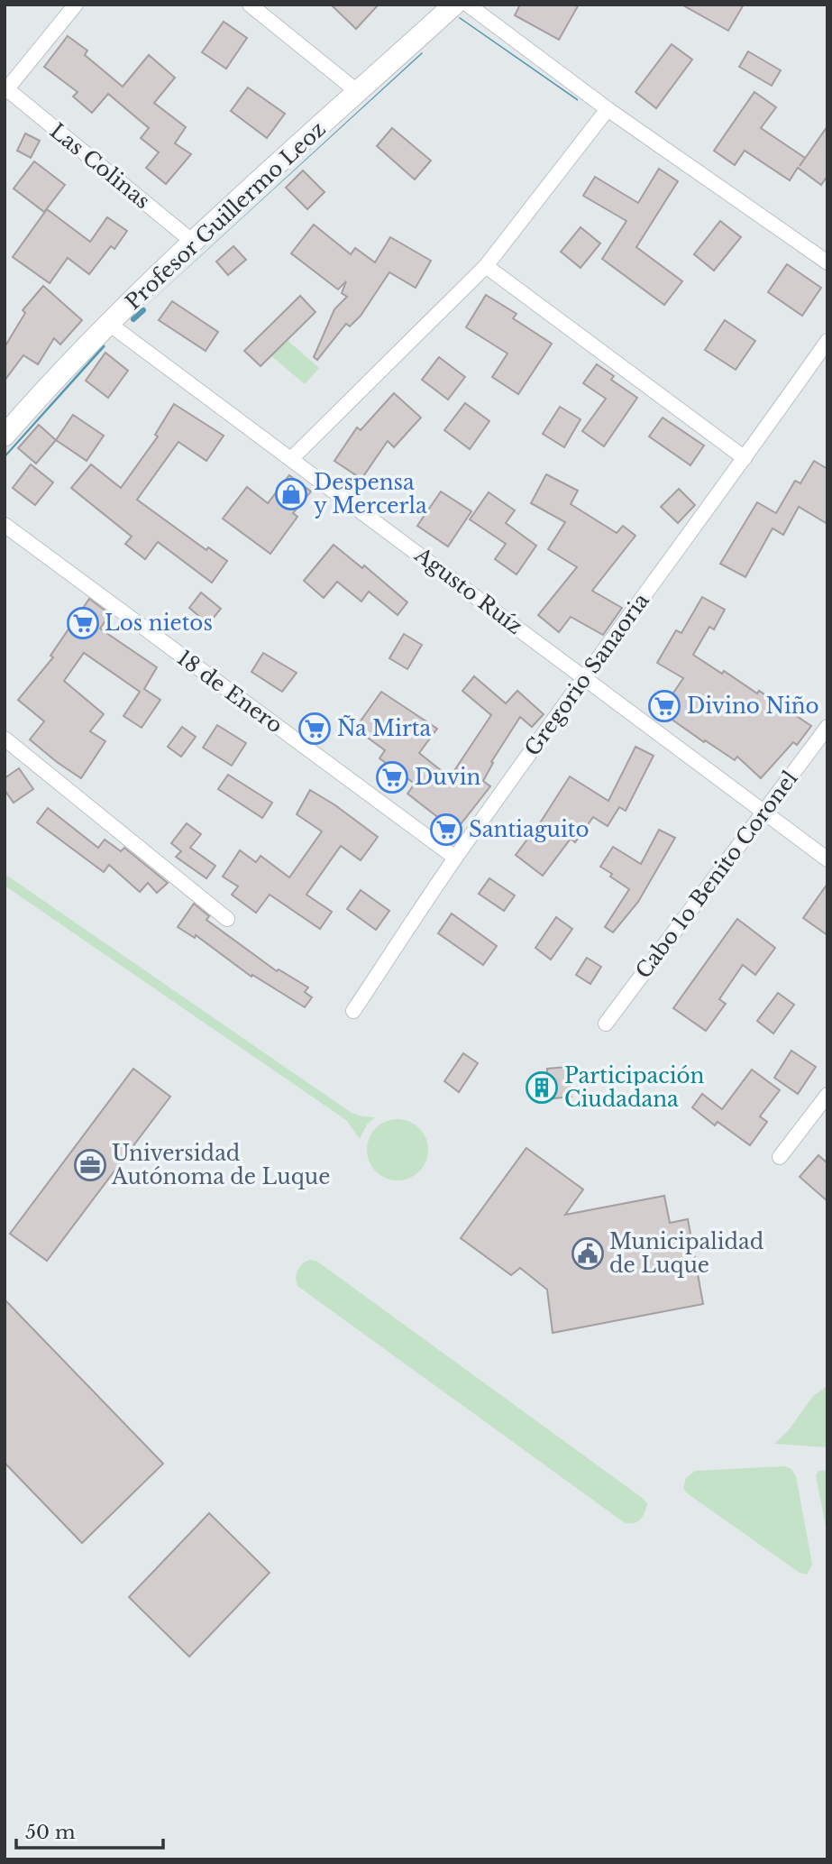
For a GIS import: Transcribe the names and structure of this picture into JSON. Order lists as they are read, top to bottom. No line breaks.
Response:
{"streets":{"street":["Las Colinas","Profesor Guillermo Leoz","Agusto Ruíz","Gregorio Sanaoria","18 de Enero","Cabo 1o Benito Coronel"]},"crossings":[["Las Colinas","Profesor Guillermo Leoz"],["Profesor Guillermo Leoz","Agusto Ruíz"],["Agusto Ruíz","Gregorio Sanaoria"],["Agusto Ruíz","Cabo 1o Benito Coronel"],["Gregorio Sanaoria","18 de Enero"]],"places":{"shop":["Despensa y Mercerla"],"supermarket":["Los nietos","Divino Niño","Ña Mirta","Duvin","Santiaguito"],"building":["Participación Ciudadana"],"office":["Universidad Autónoma de Luque"],"public building":["Municipalidad de Luque"]},"scale_bar":"50 m"}
